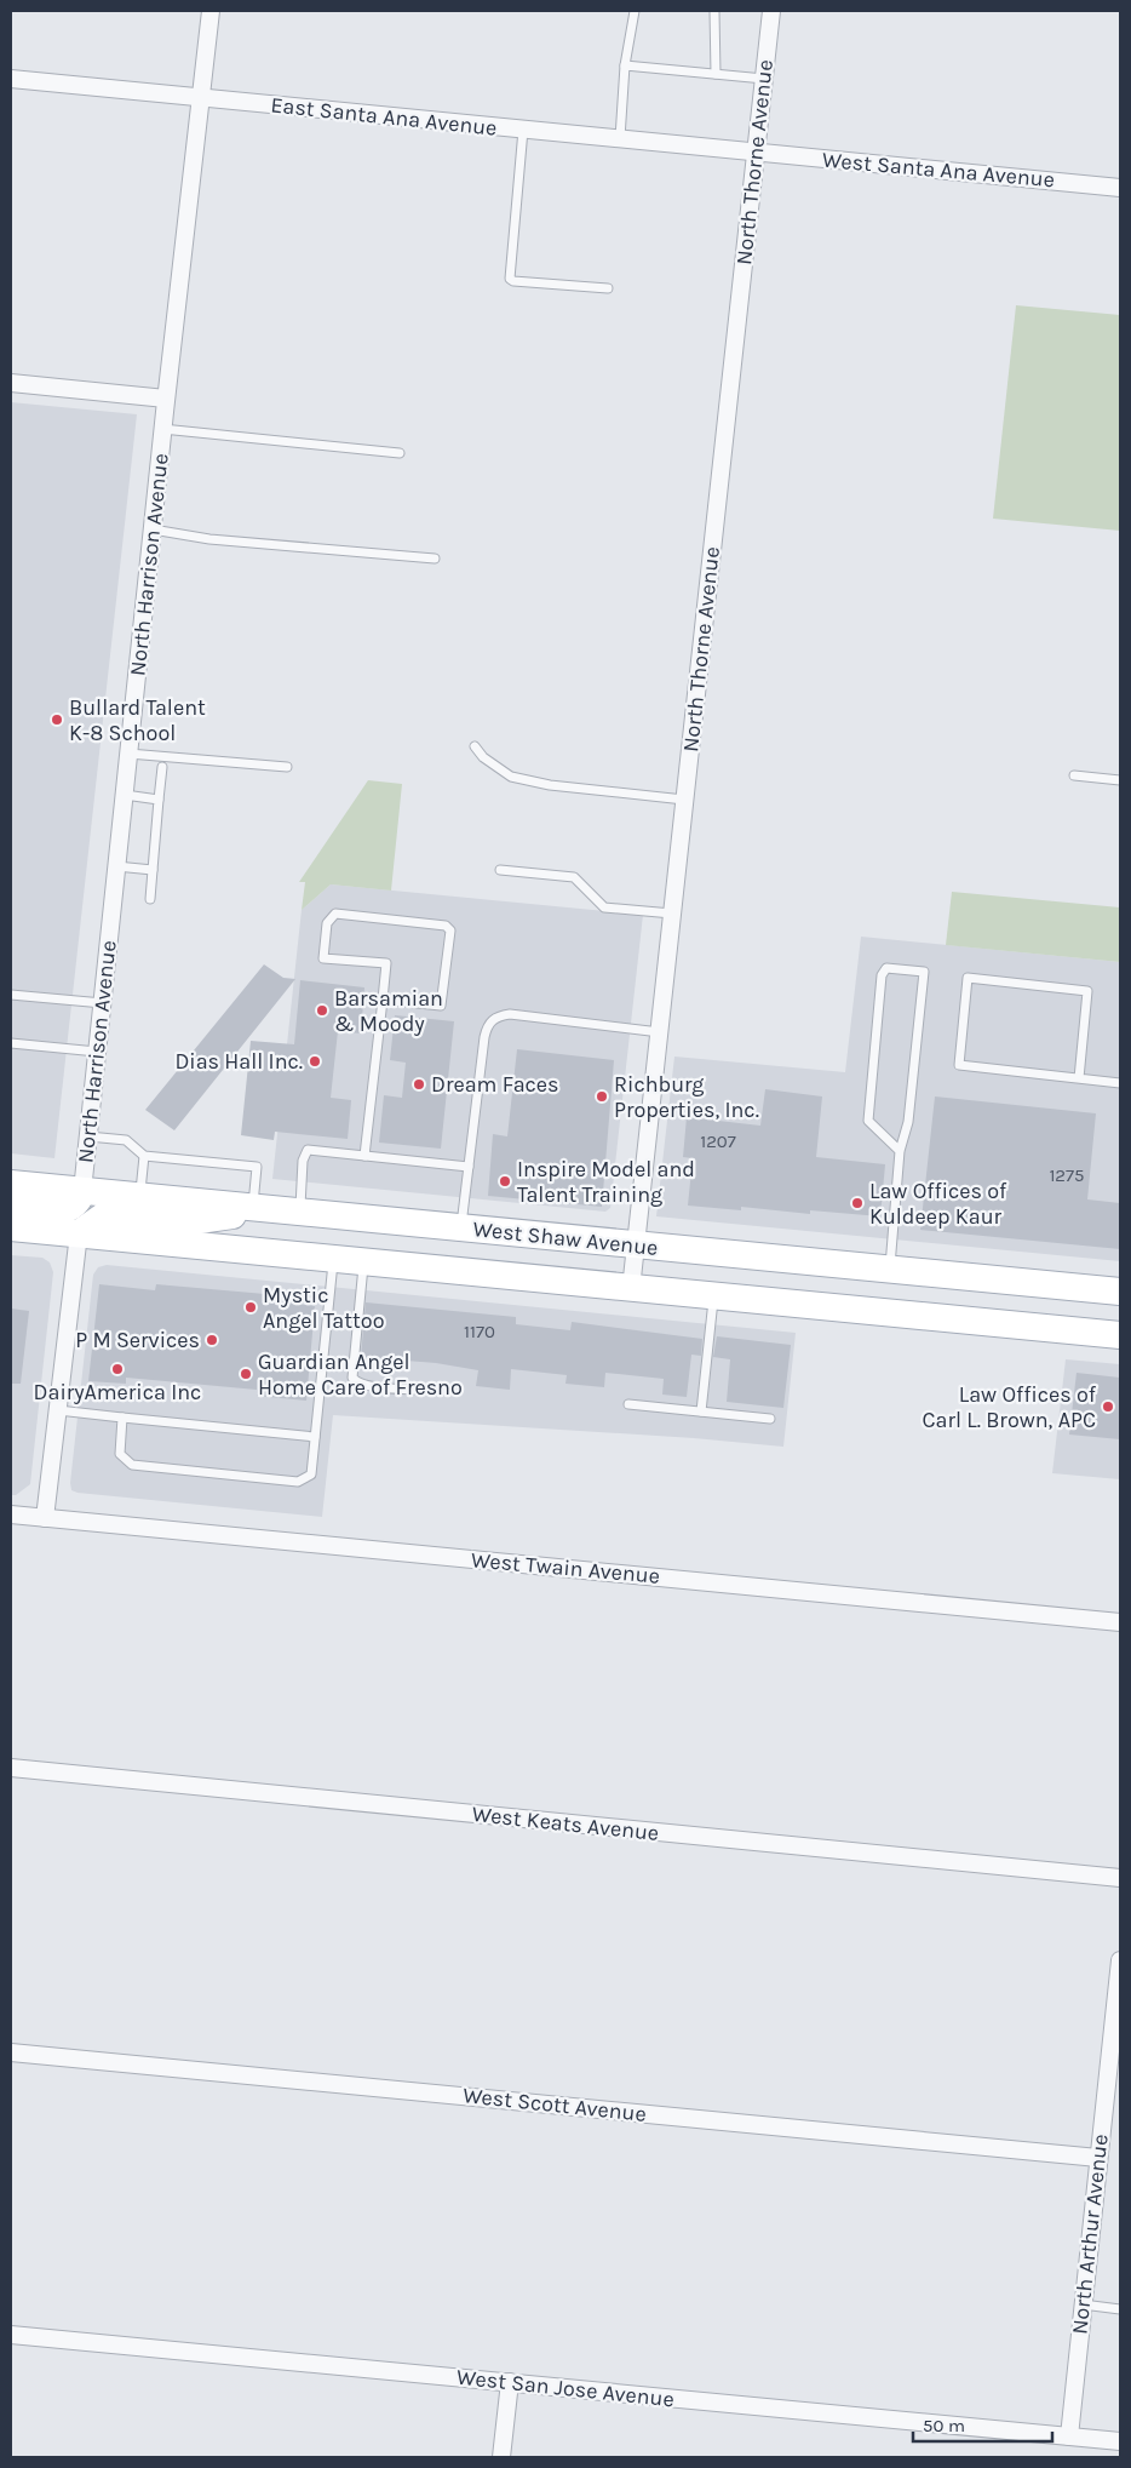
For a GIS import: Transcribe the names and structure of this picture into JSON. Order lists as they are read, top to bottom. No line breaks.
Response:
{"streets":{"main road":["West Shaw Avenue"],"street":["East Santa Ana Avenue","North Thorne Avenue","West Santa Ana Avenue","North Harrison Avenue","West Twain Avenue","West Keats Avenue","West Scott Avenue","North Arthur Avenue","West San Jose Avenue"]},"crossings":[["East Santa Ana Avenue","North Thorne Avenue"],["East Santa Ana Avenue","West Santa Ana Avenue"],["East Santa Ana Avenue","North Harrison Avenue"],["North Thorne Avenue","West Santa Ana Avenue"],["North Thorne Avenue","West Shaw Avenue"],["North Harrison Avenue","West Shaw Avenue"],["West Scott Avenue","North Arthur Avenue"],["North Arthur Avenue","West San Jose Avenue"]],"places":["Bullard Talent K-8 School","Barsamian & Moody","Dias Hall Inc.","Dream Faces","Richburg Properties, Inc.","Inspire Model and Talent Training","Law Offices of Kuldeep Kaur","Mystic Angel Tattoo","P M Services","DairyAmerica Inc","Guardian Angel Home Care of Fresno","Law Offices of Carl L. Brown, APC"],"house_numbers":["1207","1275","1170"],"scale_bar":"50 m"}
